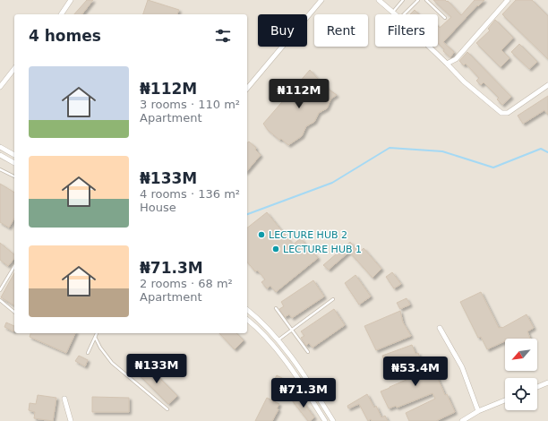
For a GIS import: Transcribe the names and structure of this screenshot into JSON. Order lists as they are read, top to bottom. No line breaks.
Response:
{"places":["LECTURE HUB 2","LECTURE HUB 1"],"north":"bottom left","page":{"chip":["Buy","Rent","Filters"],"heading":"4 homes","list":[{"name":"₦112M","note":"3 rooms · 110 m² · Apartment"},{"name":"₦133M","note":"4 rooms · 136 m² · House"},{"name":"₦71.3M","note":"2 rooms · 68 m² · Apartment"}],"price":["₦112M","₦133M","₦53.4M","₦71.3M"]}}
